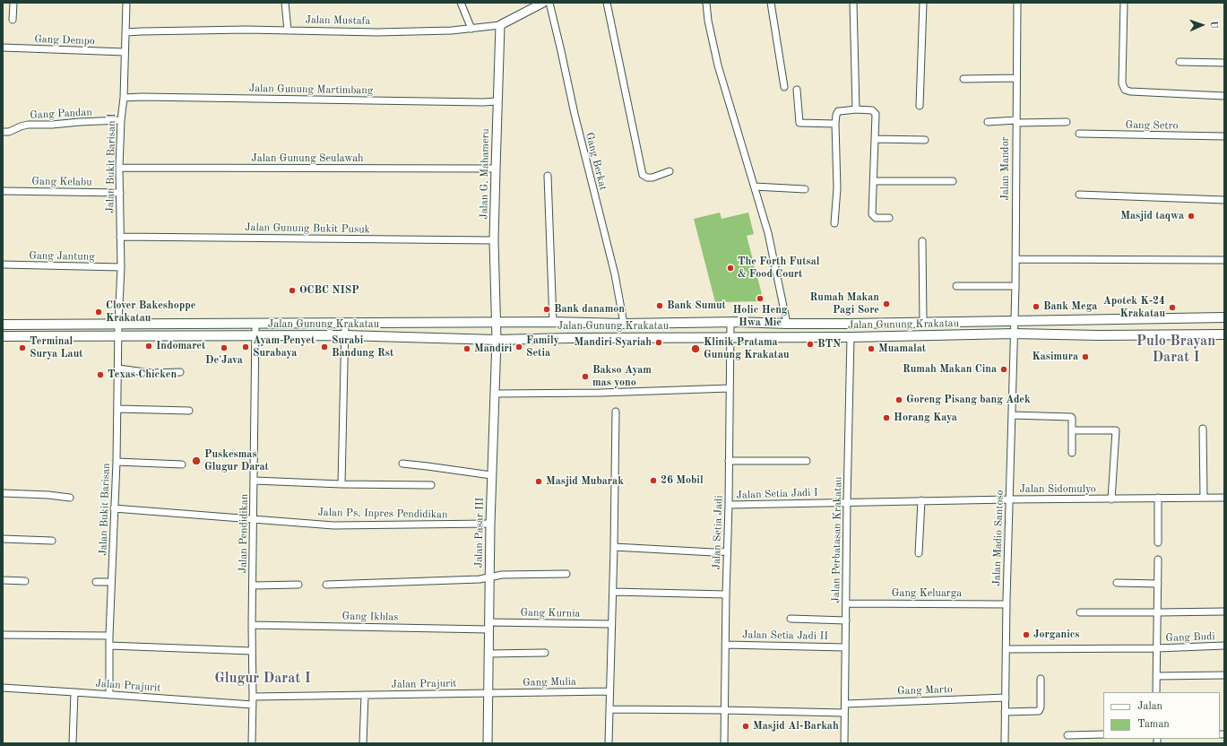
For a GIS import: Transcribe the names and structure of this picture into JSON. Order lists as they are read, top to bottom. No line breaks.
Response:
{"streets":{"main road":["Jalan Gunung Krakatau"],"street":["Jalan Mustafa","Gang Dempo","Jalan Gunung Martimbang","Gang Pandan","Gang Setro","Jalan Gunung Seulawah","Gang Berkat","Jalan Bukit Barisan I","Jalan Mandor","Jalan G. Mahameru","Gang Kelabu","Jalan Gunung Bukit Pusuk","Gang Jantung","Jalan Sidomulyo","Jalan Setia Jadi I","Jalan Bukit Barisan","Jalan Ps. Inpres Pendidikan","Jalan Pasar III","Jalan Setia Jadi","Jalan Pendidikan","Jalan Madio Santoso","Jalan Perbatasan Krakatau","Gang Keluarga","Gang Kurnia","Gang Ikhlas","Jalan Setia Jadi II","Gang Budi","Gang Mulia","Jalan Prajurit","Gang Marto"]},"crossings":[["Jalan Mustafa","Jalan Bukit Barisan I"],["Jalan Mustafa","Jalan G. Mahameru"],["Gang Dempo","Jalan Bukit Barisan I"],["Jalan Gunung Martimbang","Jalan Bukit Barisan I"],["Jalan Gunung Martimbang","Jalan G. Mahameru"],["Gang Pandan","Jalan Bukit Barisan I"],["Jalan Gunung Seulawah","Jalan Bukit Barisan I"],["Jalan Gunung Seulawah","Jalan G. Mahameru"],["Gang Berkat","Jalan Gunung Krakatau"],["Jalan Bukit Barisan I","Gang Kelabu"],["Jalan Bukit Barisan I","Jalan Gunung Bukit Pusuk"],["Jalan Bukit Barisan I","Gang Jantung"],["Jalan Bukit Barisan I","Jalan Gunung Krakatau"],["Jalan Bukit Barisan I","Jalan Bukit Barisan"],["Jalan Mandor","Jalan Gunung Krakatau"],["Jalan Mandor","Jalan Madio Santoso"],["Jalan G. Mahameru","Jalan Gunung Bukit Pusuk"],["Jalan G. Mahameru","Jalan Gunung Krakatau"],["Jalan G. Mahameru","Jalan Pasar III"],["Jalan Gunung Krakatau","Jalan Bukit Barisan"],["Jalan Gunung Krakatau","Jalan Pasar III"],["Jalan Gunung Krakatau","Jalan Setia Jadi"],["Jalan Gunung Krakatau","Jalan Pendidikan"],["Jalan Gunung Krakatau","Jalan Madio Santoso"],["Jalan Gunung Krakatau","Jalan Perbatasan Krakatau"],["Jalan Sidomulyo","Jalan Setia Jadi I"],["Jalan Sidomulyo","Jalan Madio Santoso"],["Jalan Sidomulyo","Jalan Perbatasan Krakatau"],["Jalan Setia Jadi I","Jalan Setia Jadi"],["Jalan Setia Jadi I","Jalan Perbatasan Krakatau"],["Jalan Bukit Barisan","Jalan Ps. Inpres Pendidikan"],["Jalan Bukit Barisan","Jalan Prajurit"],["Jalan Ps. Inpres Pendidikan","Jalan Pasar III"],["Jalan Ps. Inpres Pendidikan","Jalan Pendidikan"],["Jalan Pasar III","Gang Kurnia"],["Jalan Pasar III","Gang Ikhlas"],["Jalan Pasar III","Gang Mulia"],["Jalan Pasar III","Jalan Prajurit"],["Jalan Setia Jadi","Jalan Setia Jadi II"],["Jalan Pendidikan","Gang Ikhlas"],["Jalan Pendidikan","Jalan Prajurit"],["Jalan Madio Santoso","Gang Keluarga"],["Jalan Madio Santoso","Gang Budi"],["Jalan Madio Santoso","Gang Marto"],["Jalan Perbatasan Krakatau","Gang Keluarga"],["Jalan Perbatasan Krakatau","Jalan Setia Jadi II"],["Jalan Perbatasan Krakatau","Gang Marto"],["Gang Kurnia","Gang Ikhlas"],["Gang Mulia","Jalan Prajurit"]],"districts":["Pulo Brayan Darat I","Glugur Darat I"],"places":["Masjid taqwa","The Forth Futsal & Food Court","OCBC NISP","Holic Heng Hwa Mie","Rumah Makan Pagi Sore","Bank Sumut","Bank Mega","Apotek K-24 Krakatau","Bank danamon","Clover Bakeshoppe Krakatau","Mandiri Syariah","BTN","Indomaret","Ayam Penyet Surabaya","Surabi Bandung Rst","Family Setia","Terminal Surya Laut","De'Java","Mandiri","Klinik Pratama Gunung Krakatau","Muamalat","Kasimura","Rumah Makan Cina","Texas Chicken","Bakso Ayam mas yono","Goreng Pisang bang Adek","Horang Kaya","Puskesmas Glugur Darat","26 Mobil","Masjid Mubarak","Jorganics","Masjid Al-Barkah"],"legend":["Jalan","Taman"],"north":"right"}
